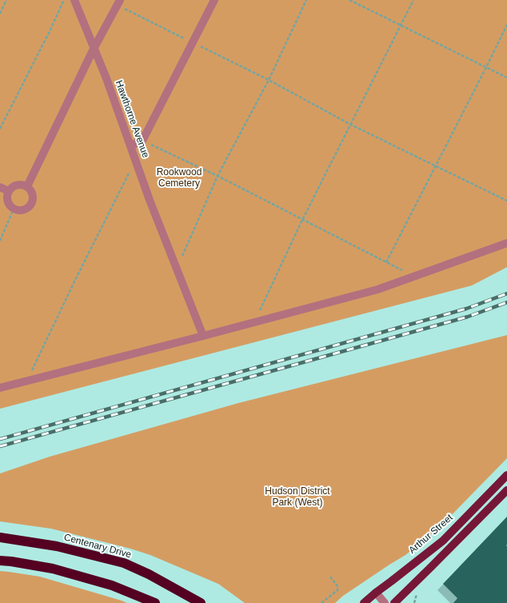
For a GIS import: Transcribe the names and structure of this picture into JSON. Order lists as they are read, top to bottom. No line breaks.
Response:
{"streets":{"highway":["Centenary Drive"],"main road":["Arthur Street"],"street":["Hawthorne Avenue"]},"parks":["Rookwood Cemetery","Hudson District Park (West)"]}
